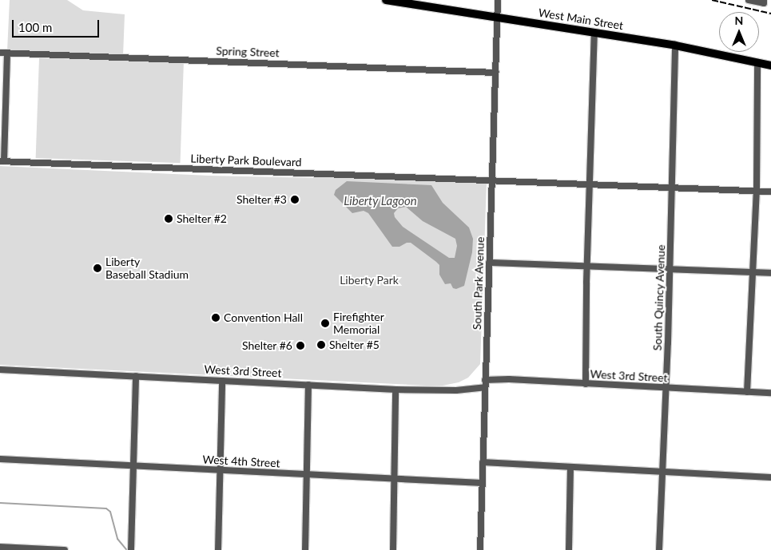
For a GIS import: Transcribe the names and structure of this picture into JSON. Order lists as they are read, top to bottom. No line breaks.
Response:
{"streets":{"main road":["West Main Street"],"street":["Spring Street","Liberty Park Boulevard","South Park Avenue","South Quincy Avenue","West 3rd Street","West 4th Street"]},"crossings":[["West Main Street","South Park Avenue"],["West Main Street","South Quincy Avenue"],["Spring Street","South Park Avenue"],["Liberty Park Boulevard","South Park Avenue"],["Liberty Park Boulevard","South Quincy Avenue"],["South Park Avenue","West 3rd Street"],["South Park Avenue","West 4th Street"],["South Quincy Avenue","West 3rd Street"]],"water":["Liberty Lagoon"],"parks":["Liberty Park"],"places":["Shelter #3","Shelter #2","Liberty Baseball Stadium","Convention Hall","Firefighter Memorial","Shelter #5","Shelter #6"],"scale_bar":"100 m","north":"top"}
